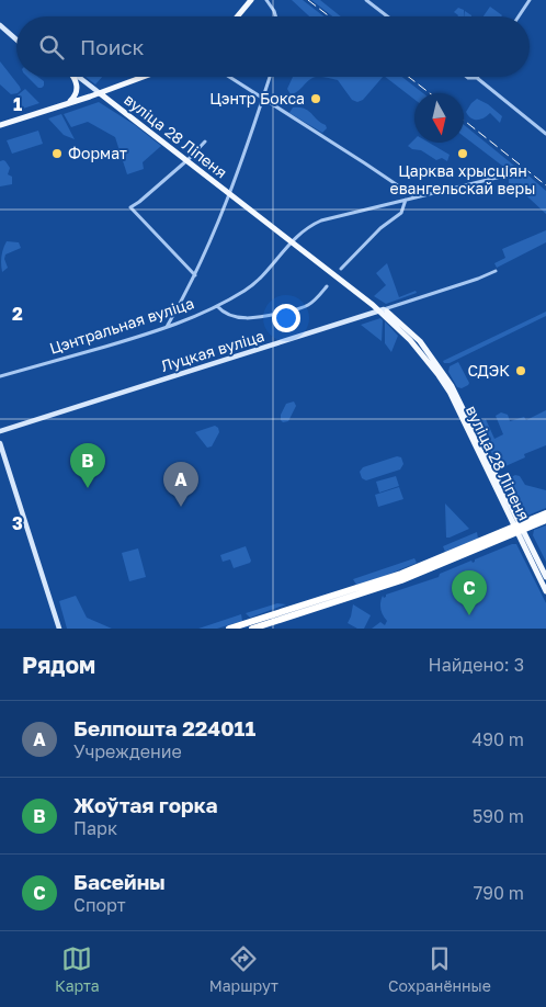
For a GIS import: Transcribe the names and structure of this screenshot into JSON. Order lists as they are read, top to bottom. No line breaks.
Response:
{"streets":{"main road":["вуліца 28 Ліпеня","Луцкая вуліца"],"street":["Цэнтральная вуліца"]},"crossings":[["вуліца 28 Ліпеня","Цэнтральная вуліца"],["вуліца 28 Ліпеня","Луцкая вуліца"]],"places":["Цэнтр Бокса","Формат","Царква хрысціян евангельскай веры","СДЭК"],"north":"bottom","page":{"search":"Поиск","pins":["B","A","C"],"heading":["Рядом","Найдено: 3"],"list":[{"mark":"A","name":"Белпошта 224011","note":"Учреждение","value":"490 m"},{"mark":"B","name":"Жоўтая горка","note":"Парк","value":"590 m"},{"mark":"C","name":"Басейны","note":"Спорт","value":"790 m"}],"nav":["Карта","Маршрут","Сохранённые"]},"grid":{"rows":["1","2","3"]}}
